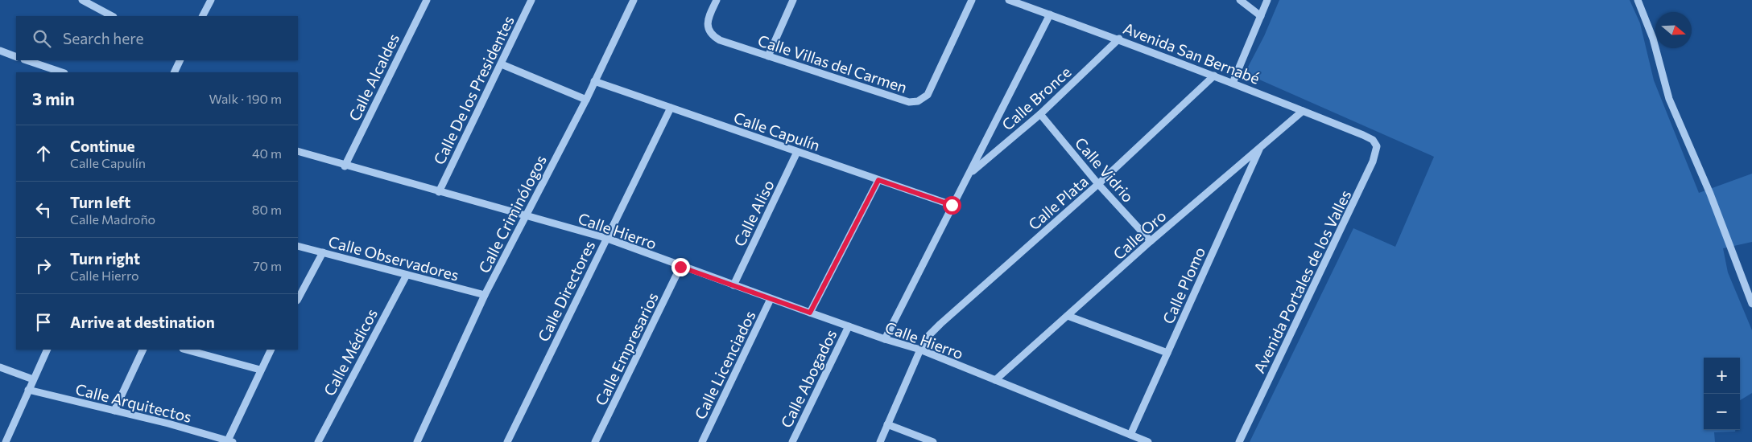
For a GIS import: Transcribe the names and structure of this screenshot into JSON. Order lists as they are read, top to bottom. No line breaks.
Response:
{"streets":{"street":["Avenida San Bernabé","Calle Villas del Carmen","Calle Alcaldes","Calle De los Presidentes","Calle Bronce","Calle Capulín","Calle Vidrio","Calle Plata","Calle Aliso","Calle Criminólogos","Calle Hierro","Calle Oro","Calle Observadores","Avenida Portales de los Valles","Calle Plomo","Calle Directores","Calle Empresarios","Calle Médicos","Calle Licenciados","Calle Abogados","Calle Arquitectos"]},"crossings":[["Avenida San Bernabé","Calle Bronce"],["Avenida San Bernabé","Calle Plata"],["Avenida San Bernabé","Calle Oro"],["Avenida San Bernabé","Avenida Portales de los Valles"],["Calle Alcaldes","Calle Hierro"],["Calle De los Presidentes","Calle Hierro"],["Calle Bronce","Calle Capulín"],["Calle Bronce","Calle Vidrio"],["Calle Bronce","Calle Hierro"],["Calle Capulín","Calle Aliso"],["Calle Capulín","Calle Criminólogos"],["Calle Capulín","Calle Directores"],["Calle Vidrio","Calle Plata"],["Calle Vidrio","Calle Oro"],["Calle Plata","Calle Hierro"],["Calle Aliso","Calle Hierro"],["Calle Criminólogos","Calle Hierro"],["Calle Criminólogos","Calle Observadores"],["Calle Hierro","Calle Oro"],["Calle Hierro","Calle Plomo"],["Calle Hierro","Calle Directores"],["Calle Hierro","Calle Empresarios"],["Calle Hierro","Calle Licenciados"],["Calle Hierro","Calle Abogados"],["Calle Oro","Calle Plomo"],["Calle Observadores","Calle Médicos"]],"north":"right","page":{"search":"Search here","heading":["3 min","Walk · 190 m"],"list":[["Continue","Calle Capulín","40 m"],["Turn left","Calle Madroño","80 m"],["Turn right","Calle Hierro","70 m"],"Arrive at destination"],"map_buttons":["+","−"]}}
